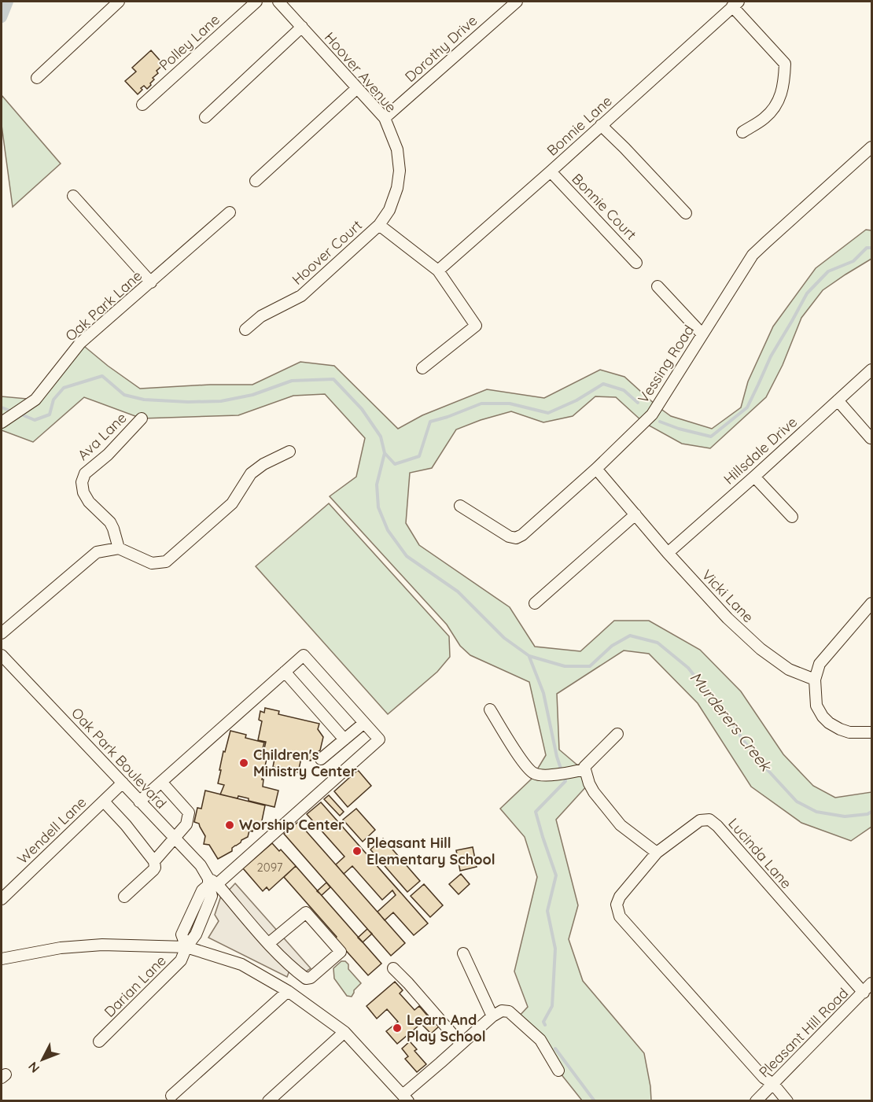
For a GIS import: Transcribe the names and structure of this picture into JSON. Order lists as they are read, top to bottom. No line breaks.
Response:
{"streets":{"street":["Polley Lane","Dorothy Drive","Hoover Avenue","Bonnie Lane","Bonnie Court","Hoover Court","Oak Park Lane","Vessing Road","Ava Lane","Hillsdale Drive","Vicki Lane","Oak Park Boulevard","Wendell Lane","Lucinda Lane","Darian Lane","Pleasant Hill Road"]},"crossings":[["Dorothy Drive","Hoover Avenue"],["Hoover Avenue","Hoover Court"],["Bonnie Lane","Bonnie Court"],["Vessing Road","Vicki Lane"],["Hillsdale Drive","Vicki Lane"],["Oak Park Boulevard","Wendell Lane"],["Lucinda Lane","Pleasant Hill Road"]],"water":["Murderers Creek"],"places":["Children's Ministry Center","Worship Center","Pleasant Hill Elementary School","Learn And Play School"],"house_numbers":["2097"],"north":"bottom left"}
